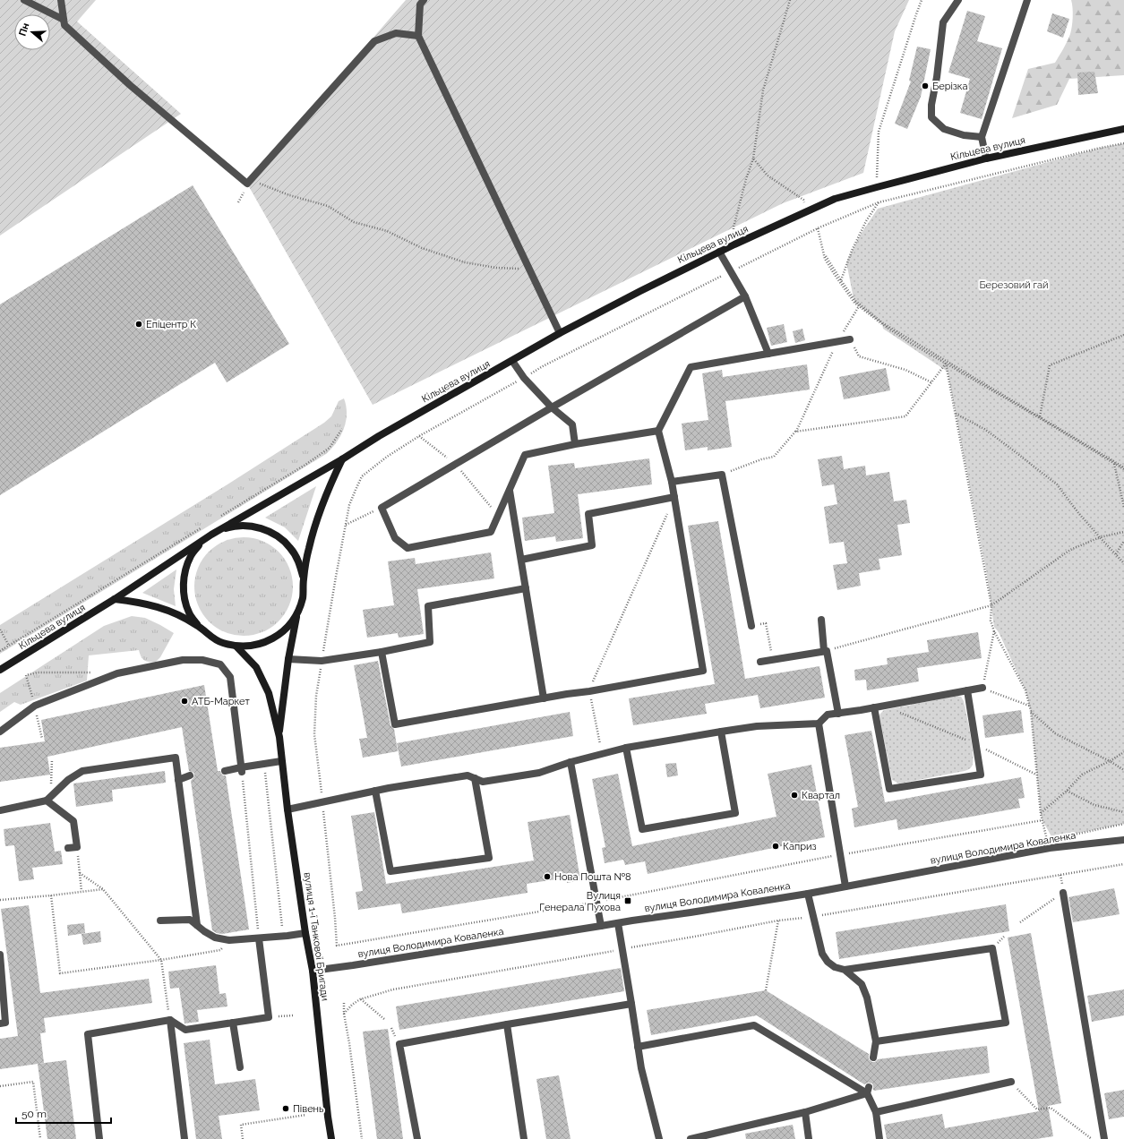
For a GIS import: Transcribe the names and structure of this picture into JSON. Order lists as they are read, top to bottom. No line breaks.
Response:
{"streets":{"main road":["Кільцева вулиця","вулиця 1-ї Танкової Бригади"],"street":["вулиця Володимира Коваленка"]},"crossings":[["Кільцева вулиця","вулиця 1-ї Танкової Бригади"],["вулиця Володимира Коваленка","вулиця 1-ї Танкової Бригади"]],"parks":["Березовий гай"],"places":{"other":["Берізка","Епіцентр К","АТБ-Маркет","Квартал","Каприз","Нова Пошта №8","Півень"],"transit":["Вулиця Генерала Пухова"]},"scale_bar":"50 m","north":"left"}
